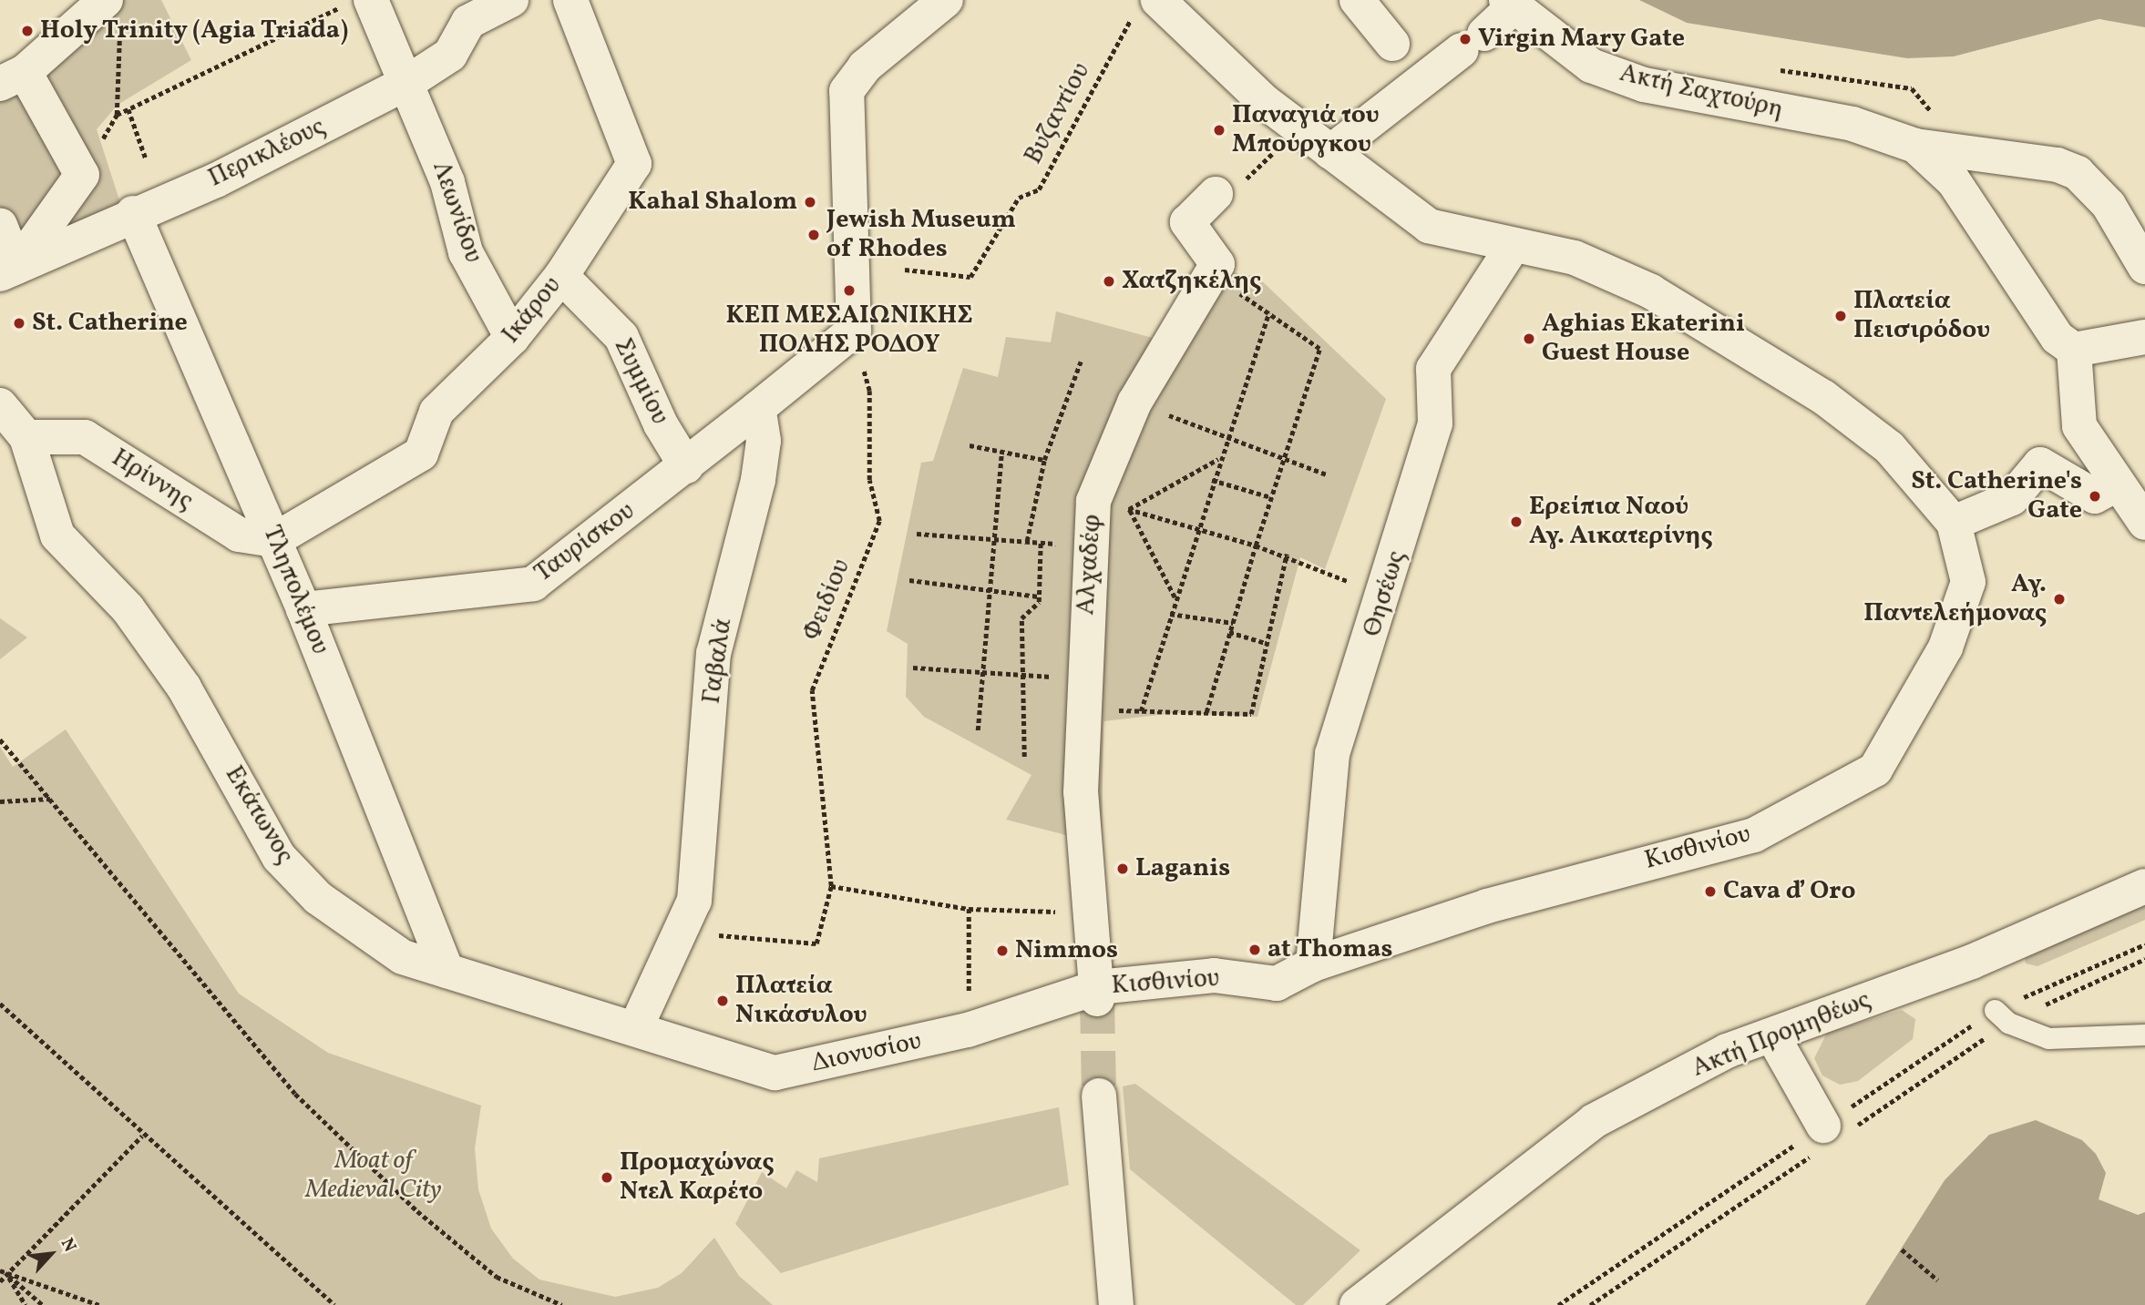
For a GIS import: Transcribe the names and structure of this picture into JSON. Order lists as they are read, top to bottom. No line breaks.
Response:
{"streets":{"street":["Ακτή Σαχτούρη","Περικλέους","Λεωνίδου","Ικάρου","Συμμίου","Ηρίννης","Ταυρίσκου","Αλχαδέφ","Τληπολέμου","Θησέως","Γαβαλά","Εκάτωνος","Κισθινίου","Ακτή Προμηθέως","Διονυσίου"],"path":["Βυζαντίου","Φειδίου"]},"crossings":[["Περικλέους","Λεωνίδου"],["Περικλέους","Τληπολέμου"],["Λεωνίδου","Ικάρου"],["Ικάρου","Συμμίου"],["Ικάρου","Ηρίννης"],["Ικάρου","Τληπολέμου"],["Συμμίου","Ταυρίσκου"],["Ηρίννης","Τληπολέμου"],["Ηρίννης","Εκάτωνος"],["Ταυρίσκου","Τληπολέμου"],["Ταυρίσκου","Γαβαλά"],["Αλχαδέφ","Κισθινίου"],["Αλχαδέφ","Διονυσίου"],["Τληπολέμου","Εκάτωνος"],["Θησέως","Κισθινίου"],["Φειδίου","Γαβαλά"],["Γαβαλά","Εκάτωνος"],["Γαβαλά","Διονυσίου"],["Εκάτωνος","Διονυσίου"],["Κισθινίου","Διονυσίου"]],"parks":["Moat of Medieval City"],"places":["Holy Trinity (Agia Triada)","Virgin Mary Gate","Παναγιά του Μπούργκου","Kahal Shalom","Jewish Museum of Rhodes","Χατζηκέλης","ΚΕΠ ΜΕΣΑΙΩΝΙΚΗΣ ΠΟΛΗΣ ΡΟΔΟΥ","Πλατεία Πεισιρόδου","St. Catherine","Aghias Ekaterini Guest House","St. Catherine's Gate","Ερείπια Ναού Αγ. Αικατερίνης","Αγ. Παντελεήμονας","Laganis","Cava ď Oro","at Thomas","Nimmos","Πλατεία Νικάσυλου","Προμαχώνας Ντελ Καρέτο"],"north":"top right"}
